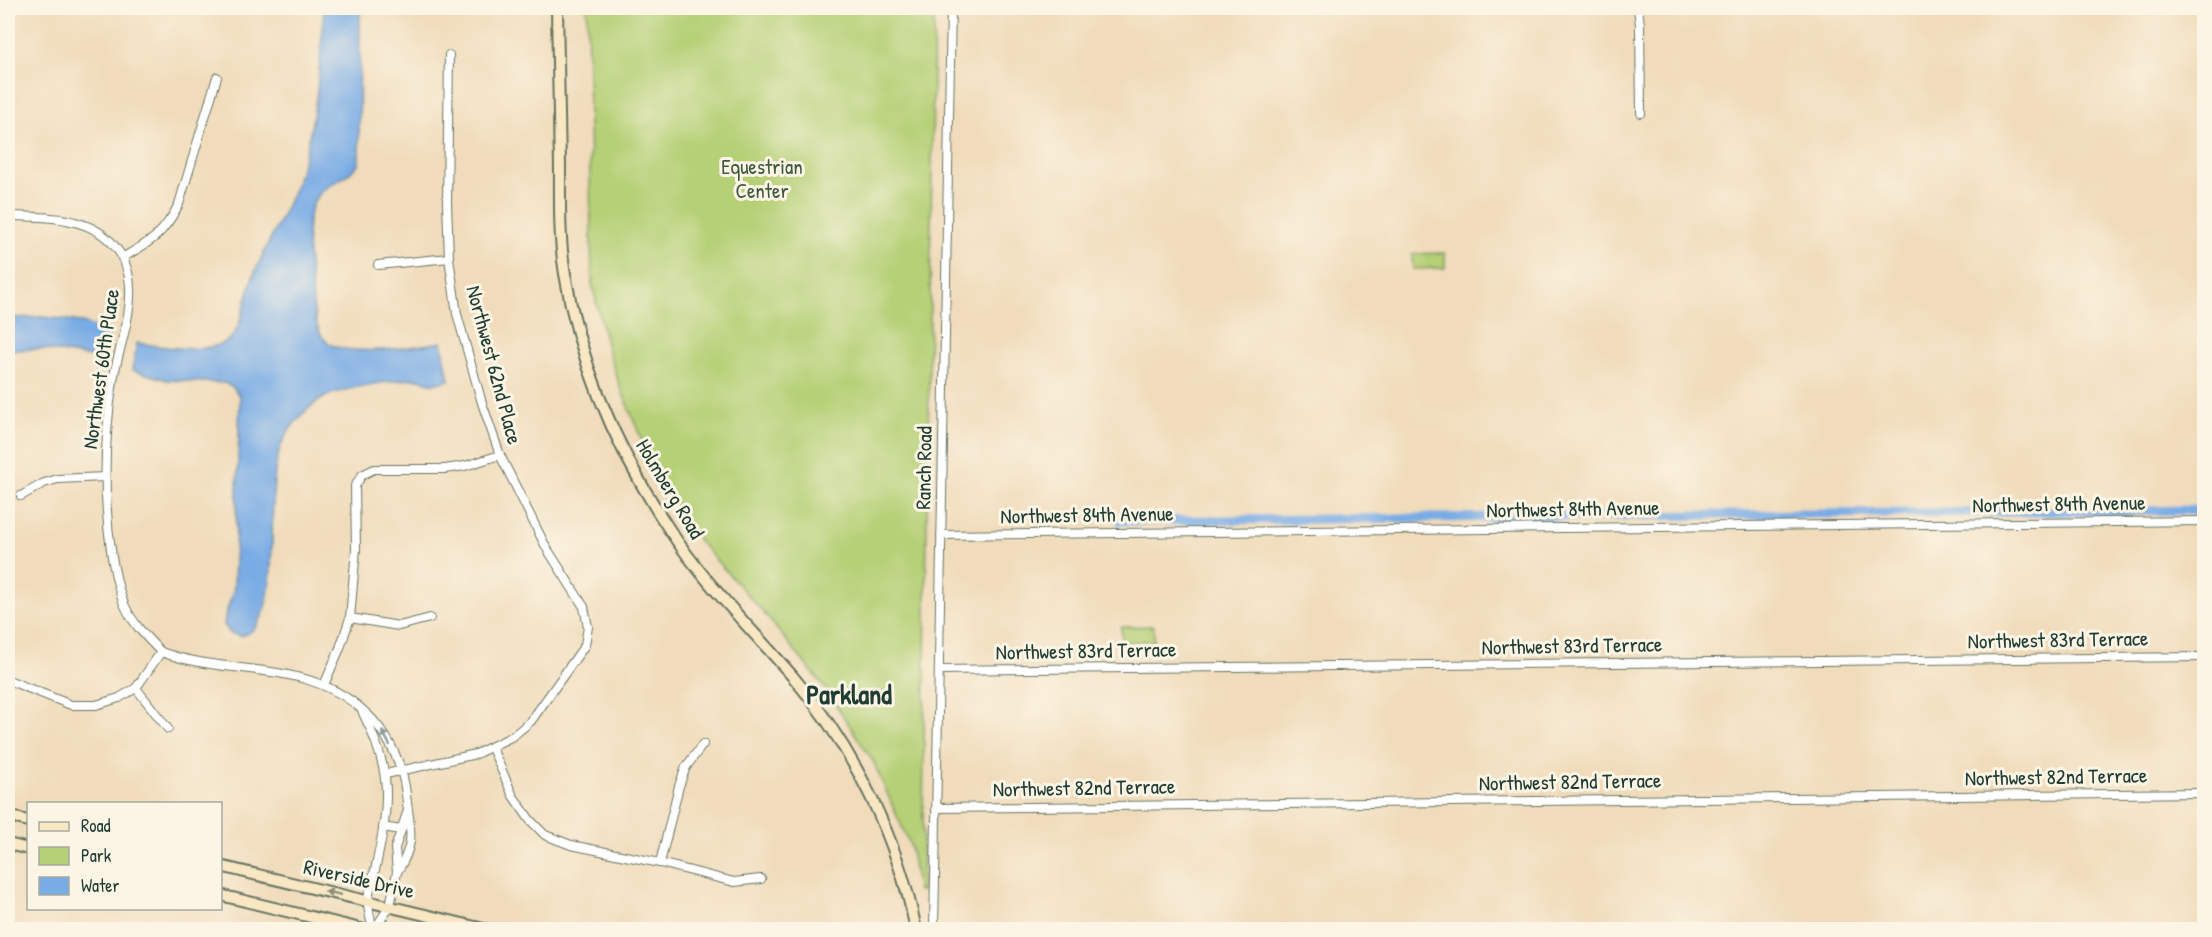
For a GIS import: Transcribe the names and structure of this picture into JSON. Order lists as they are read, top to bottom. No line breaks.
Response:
{"streets":{"street":["Northwest 62nd Place","Northwest 60th Place","Ranch Road","Holmberg Road","Northwest 84th Avenue","Northwest 83rd Terrace","Northwest 82nd Terrace","Riverside Drive"]},"crossings":[["Ranch Road","Northwest 84th Avenue"],["Ranch Road","Northwest 83rd Terrace"],["Ranch Road","Northwest 82nd Terrace"]],"districts":["Parkland"],"parks":["Equestrian Center"],"legend":["Road","Park","Water"]}
